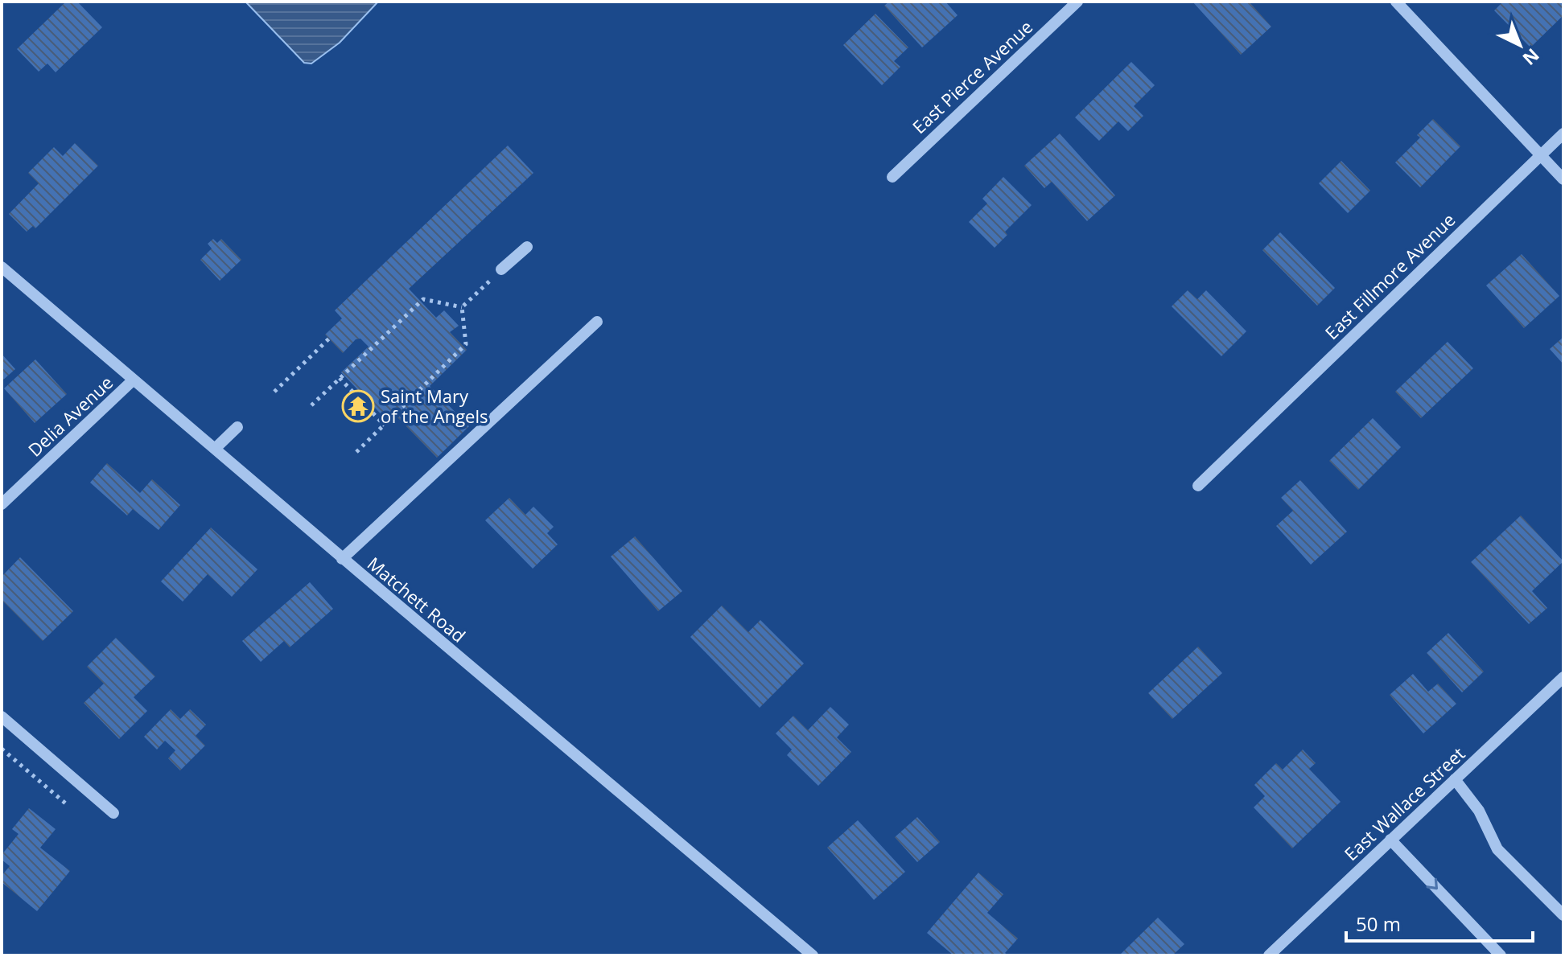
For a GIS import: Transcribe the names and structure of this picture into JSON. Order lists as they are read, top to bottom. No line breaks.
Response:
{"streets":{"street":["East Pierce Avenue","East Fillmore Avenue","Delia Avenue","Matchett Road","East Wallace Street"]},"crossings":[["Delia Avenue","Matchett Road"]],"places":{"temple":["Saint Mary of the Angels"]},"scale_bar":"50 m","north":"bottom right"}
